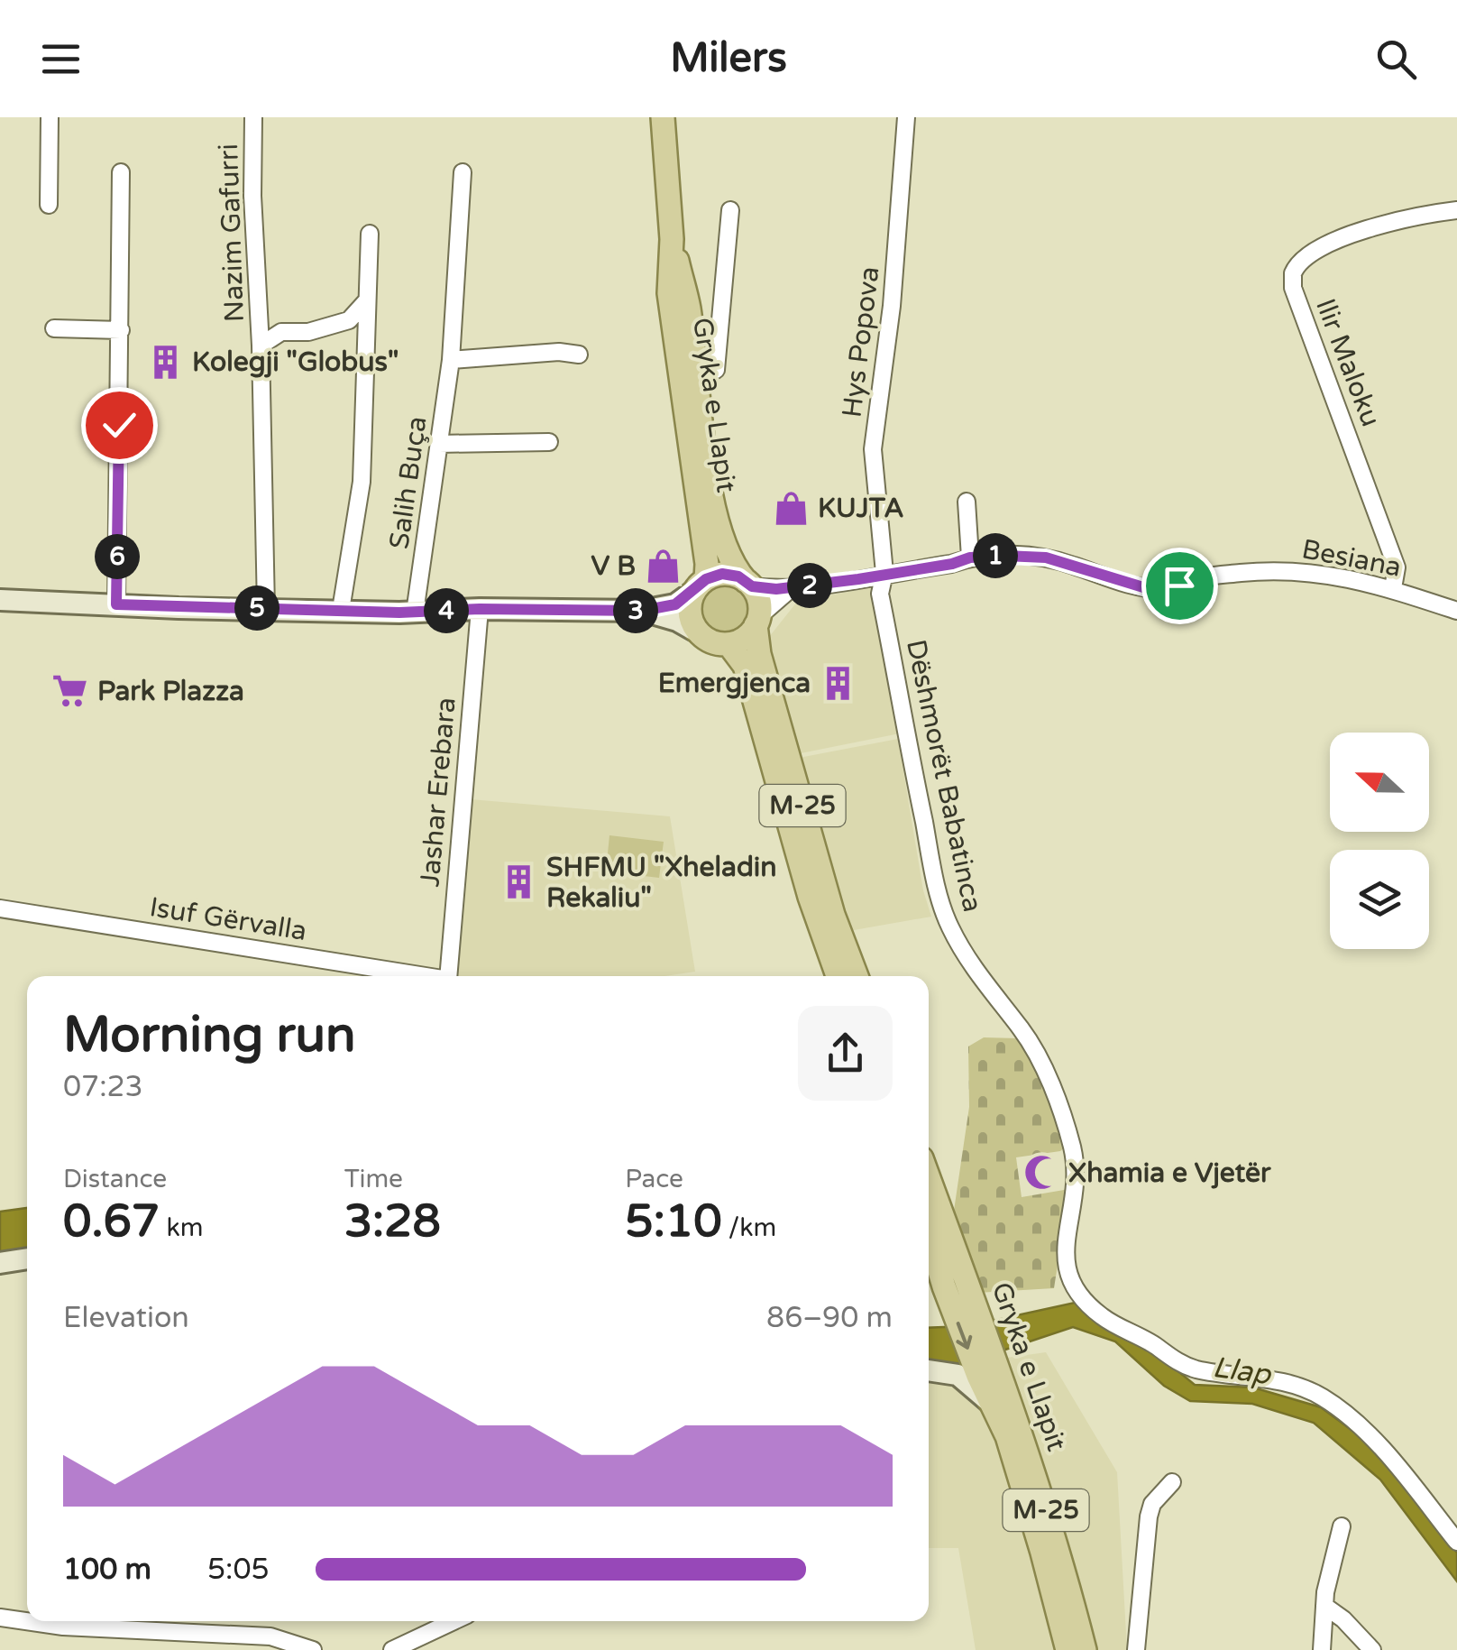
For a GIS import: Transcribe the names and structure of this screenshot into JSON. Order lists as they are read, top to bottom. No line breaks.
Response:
{"streets":{"main road":["Gryka e Llapit","M-25"],"street":["Nazim Gafurri","Hys Popova","Ilir Maloku","Salih Buça","Besiana","Dëshmorët Babatinca","Jashar Erebara","Isuf Gërvalla"]},"crossings":[["Hys Popova","Besiana"],["Hys Popova","Dëshmorët Babatinca"],["Ilir Maloku","Besiana"],["Gryka e Llapit","Besiana"],["Gryka e Llapit","M-25"],["Besiana","Dëshmorët Babatinca"],["Besiana","M-25"]],"water":["Llap"],"places":{"building":["Kolegji \"Globus\"","Emergjenca","SHFMU \"Xheladin Rekaliu\""],"shop":["KUJTA","V B"],"supermarket":["Park Plazza"],"mosque":["Xhamia e Vjetër"]},"north":"left","page":{"header":"Milers","pins":["1","6","2","5","3","4"],"heading":["Morning run","07:23"],"stats":[["Distance","0.67 km"],["Time","3:28"],["Pace","5:10 /km"]],"chart":["Elevation","86–90 m"],"list":[{"name":"100 m","note":"5:05"}]}}
